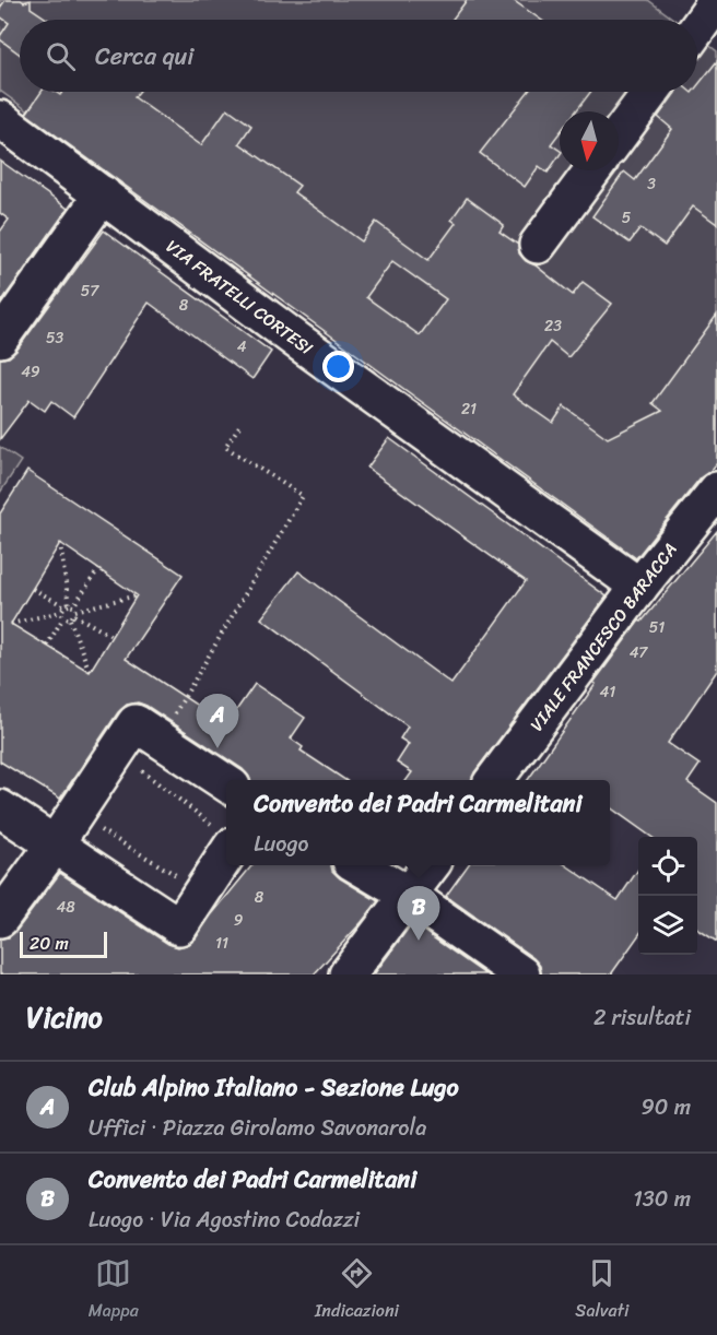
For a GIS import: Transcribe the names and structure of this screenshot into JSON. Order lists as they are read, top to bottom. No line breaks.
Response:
{"streets":{"street":["VIA FRATELLI CORTESI","VIALE FRANCESCO BARACCA"]},"crossings":[["VIA FRATELLI CORTESI","VIALE FRANCESCO BARACCA"]],"house_numbers":["3","5","57","8","23","53","4","49","21","51","47","41","8","48","9","11"],"scale_bar":"20 m","north":"bottom","page":{"search":"Cerca qui","pins":["A","B"],"popup":["Convento dei Padri Carmelitani","Luogo"],"scale":"20 m","heading":["Vicino","2 risultati"],"list":[{"mark":"A","name":"Club Alpino Italiano - Sezione Lugo","note":"Uffici · Piazza Girolamo Savonarola","value":"90 m"},{"mark":"B","name":"Convento dei Padri Carmelitani","note":"Luogo · Via Agostino Codazzi","value":"130 m"}],"nav":["Mappa","Indicazioni","Salvati"]}}
